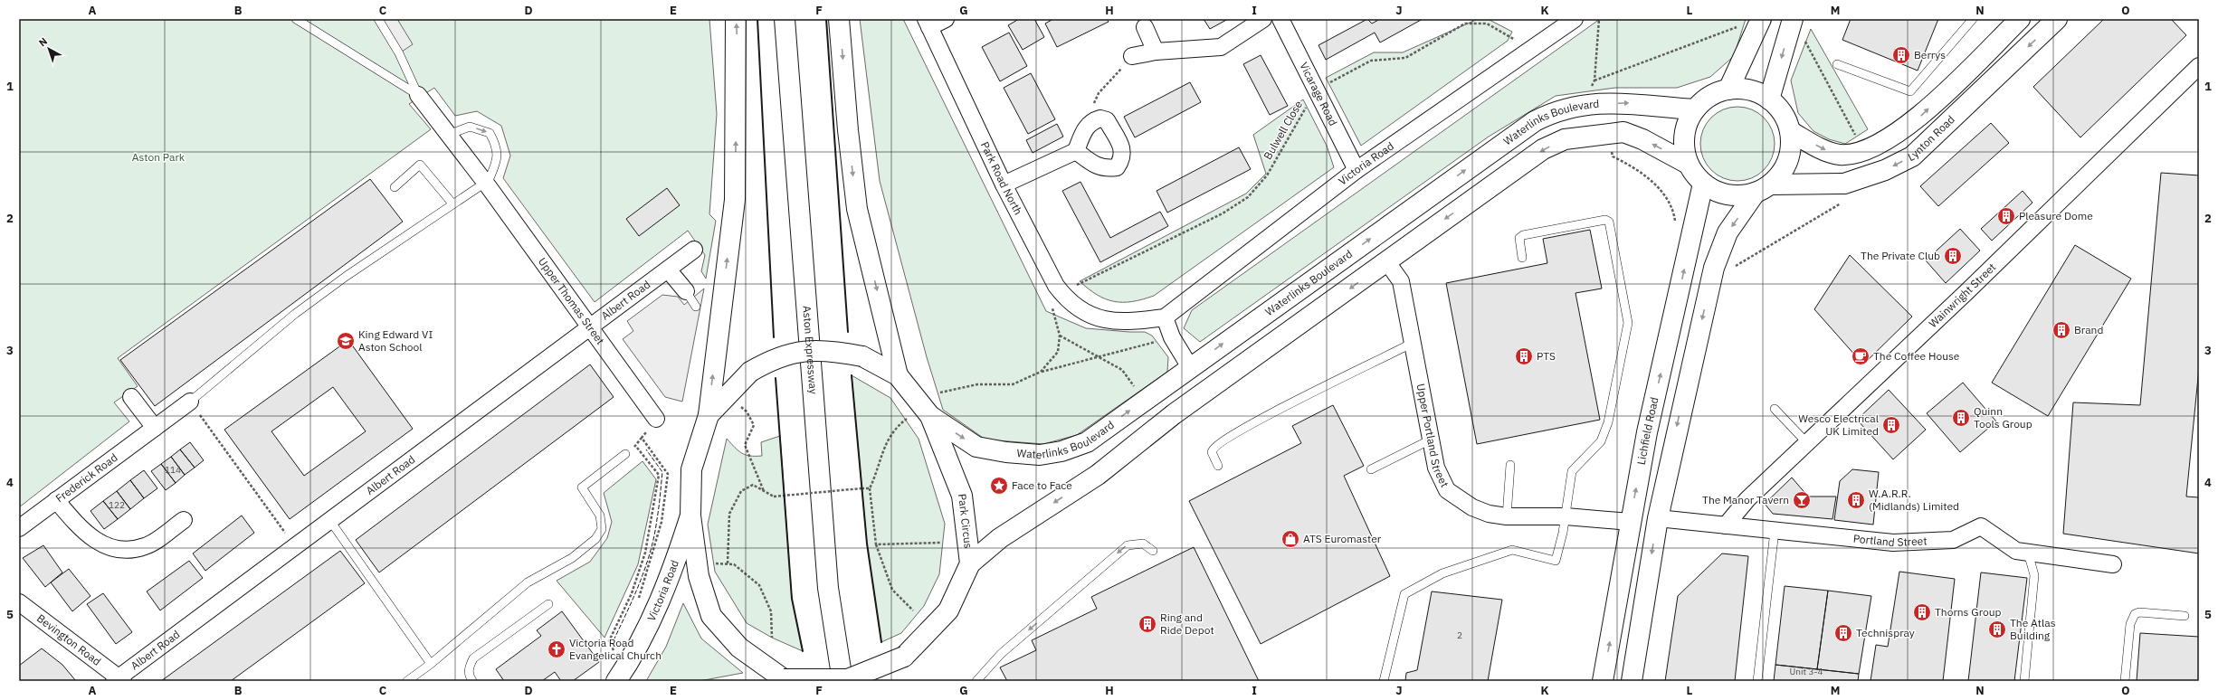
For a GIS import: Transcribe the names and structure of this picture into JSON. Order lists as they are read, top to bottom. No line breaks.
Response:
{"streets":{"main road":["Waterlinks Boulevard","Lynton Road","Victoria Road","Aston Expressway","Lichfield Road","Park Circus"],"street":["Vicarage Road","Park Road North","Wainwright Street","Albert Road","Upper Thomas Street","Upper Portland Street","Frederick Road","Portland Street","Bevington Road"],"path":["Bulwell Close"]},"crossings":[["Vicarage Road","Bulwell Close"],["Vicarage Road","Victoria Road"],["Waterlinks Boulevard","Lynton Road"],["Waterlinks Boulevard","Lichfield Road"],["Waterlinks Boulevard","Upper Portland Street"],["Waterlinks Boulevard","Park Circus"],["Bulwell Close","Park Road North"],["Lynton Road","Lichfield Road"],["Victoria Road","Park Road North"],["Victoria Road","Park Circus"],["Wainwright Street","Portland Street"],["Albert Road","Upper Thomas Street"],["Albert Road","Bevington Road"],["Lichfield Road","Upper Portland Street"]],"parks":["Aston Park"],"places":{"building":["Berrys","Pleasure Dome","The Private Club","Brand","PTS","Quinn Tools Group","Wesco Electrical UK Limited","W.A.R.R. (Midlands) Limited","Thorns Group","Ring and Ride Depot","The Atlas Building","Technispray"],"school or university":["King Edward VI Aston School"],"cafe":["The Coffee House"],"place":["Face to Face"],"bar":["The Manor Tavern"],"shop":["ATS Euromaster"],"church":["Victoria Road Evangelical Church"]},"house_numbers":["114","122","2","Unit 3-4"],"north":"top left","grid":{"columns":["A","B","C","D","E","F","G","H","I","J","K","L","M","N","O"],"rows":["1","2","3","4","5"]}}
